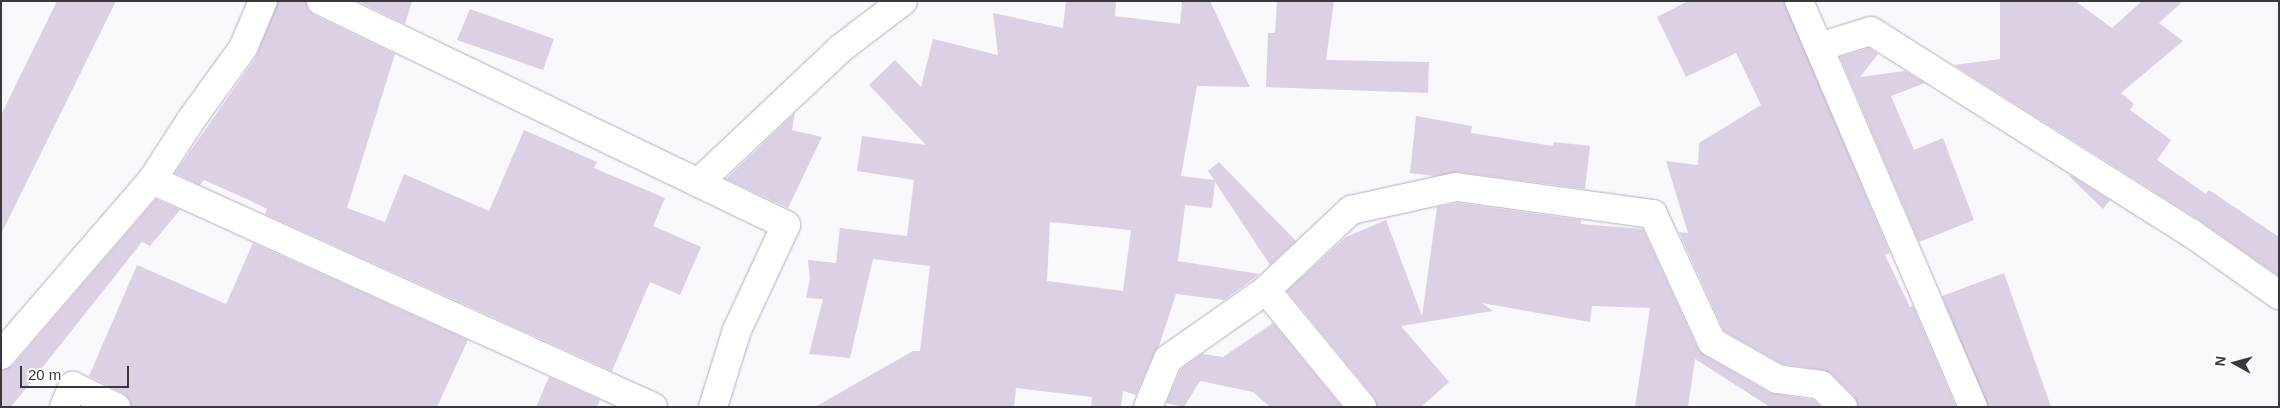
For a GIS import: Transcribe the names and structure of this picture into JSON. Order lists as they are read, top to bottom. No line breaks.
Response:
{"scale_bar":"20 m","north":"left"}
